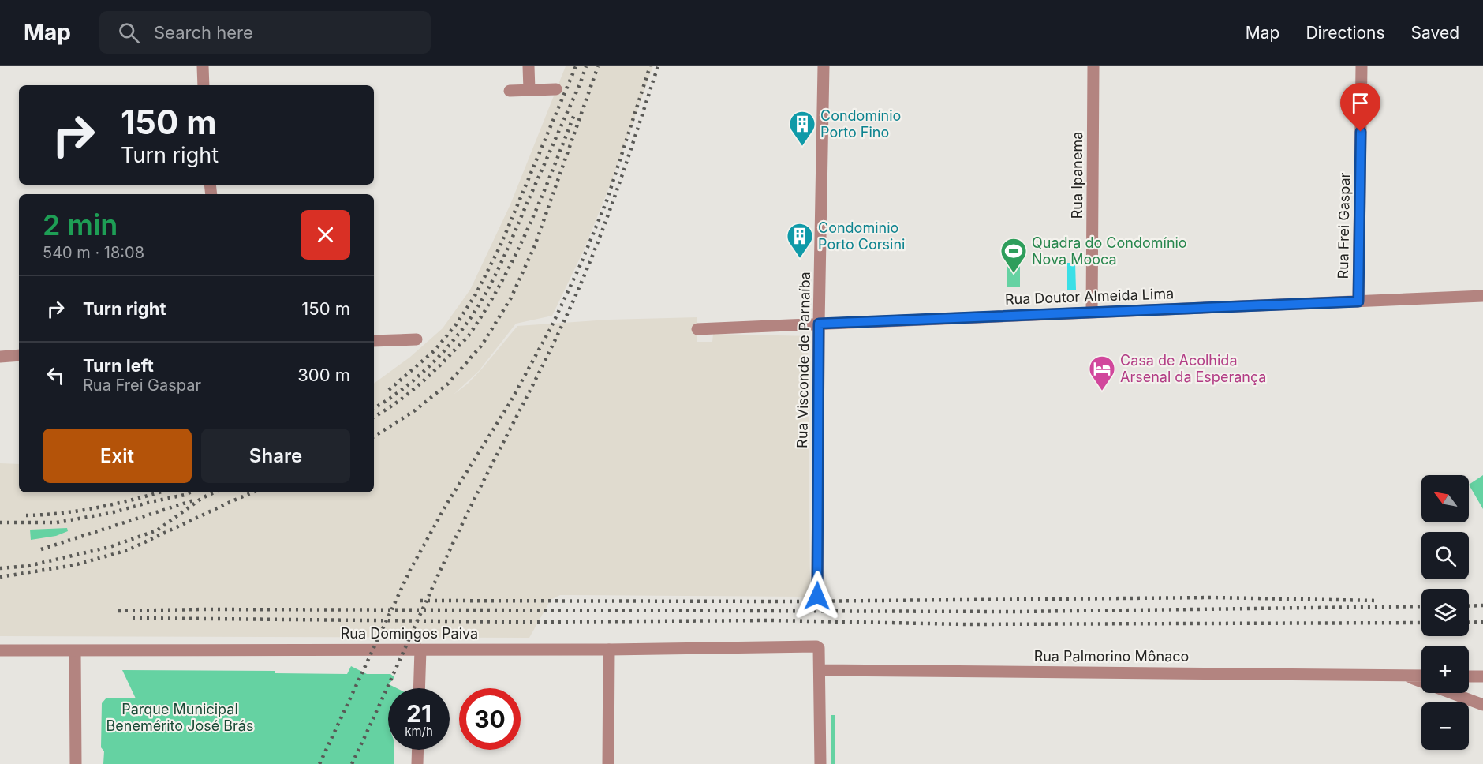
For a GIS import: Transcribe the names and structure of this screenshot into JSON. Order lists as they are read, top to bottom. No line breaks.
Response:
{"streets":{"street":["Rua Ipanema","Rua Frei Gaspar","Rua Doutor Almeida Lima","Rua Visconde de Parnaíba","Rua Domingos Paiva","Rua Palmorino Mônaco"]},"crossings":[["Rua Ipanema","Rua Doutor Almeida Lima"],["Rua Frei Gaspar","Rua Doutor Almeida Lima"],["Rua Doutor Almeida Lima","Rua Visconde de Parnaíba"],["Rua Domingos Paiva","Rua Palmorino Mônaco"]],"parks":["Parque Municipal Benemérito José Brás"],"places":{"building":["Condomínio Porto Fino","Condominio Porto Corsini"],"sports":["Quadra do Condomínio Nova Mooca"],"hotel":["Casa de Acolhida Arsenal da Esperança"]},"north":"top left","page":{"header":"Map","search":"Search here","nav":["Map","Directions","Saved"],"turn":["150 m","Turn right"],"heading":["2 min","540 m · 18:08"],"list":[{"name":"Turn right","value":"150 m"},{"name":"Turn left","note":"Rua Frei Gaspar","value":"300 m"}],"buttons":["Exit","Share"],"map_buttons":["+","−"],"speed":"21 km/h","limit":"30"}}
